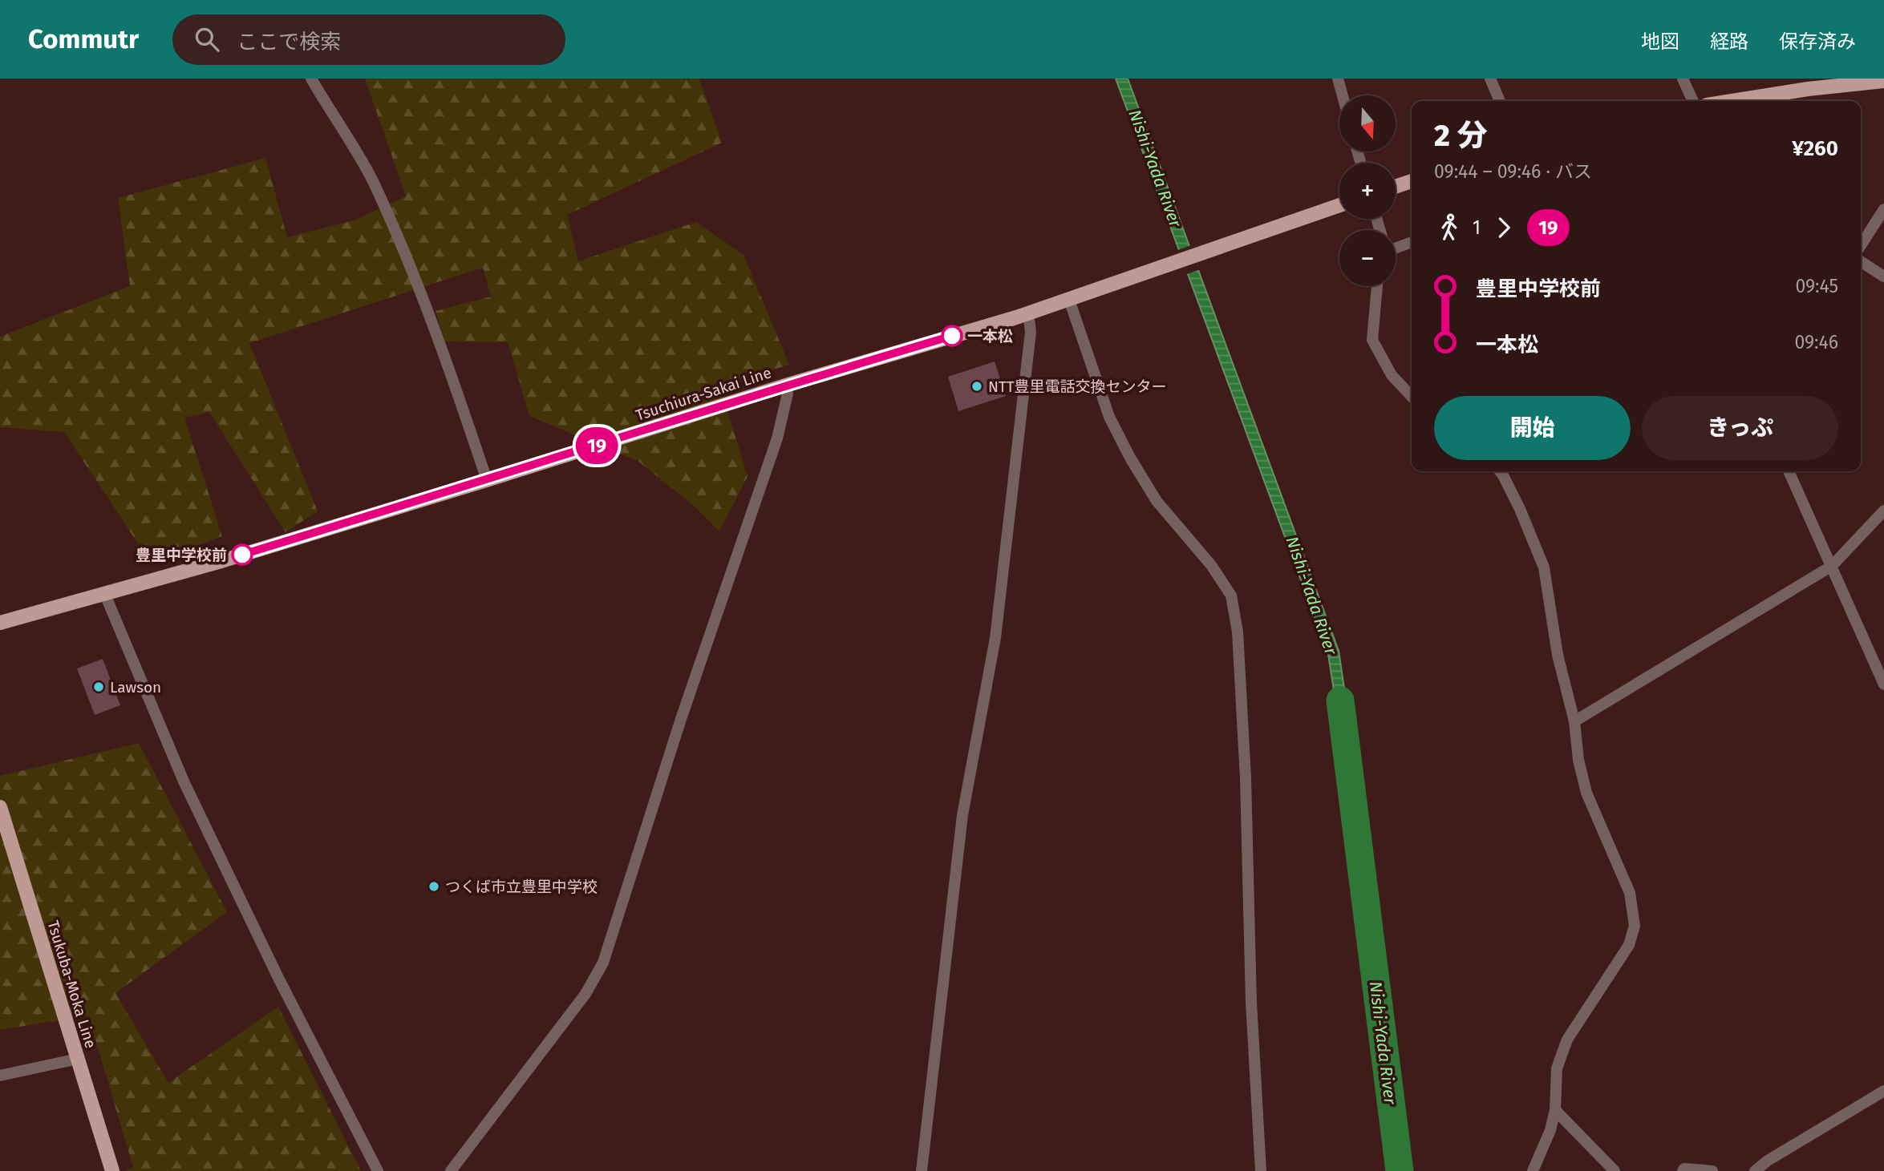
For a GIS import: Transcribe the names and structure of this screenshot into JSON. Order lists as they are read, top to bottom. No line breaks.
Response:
{"streets":{"main road":["Tsuchiura-Sakai Line","Tsukuba-Moka Line"]},"water":["Nishi-Yada River"],"places":["一本松","NTT豊里電話交換センター","豊里中学校前","Lawson","つくば市立豊里中学校"],"lines":["bus line 19"],"north":"bottom","page":{"header":"Commutr","search":"ここで検索","nav":["地図","経路","保存済み"],"on_map":"19","map_buttons":["+","−"],"heading":["2 分","09:44 – 09:46 · バス","¥260"],"legs":["1","19"],"list":[{"name":"豊里中学校前","value":"09:45"},{"name":"一本松","value":"09:46"}],"buttons":["開始","きっぷ"]}}
